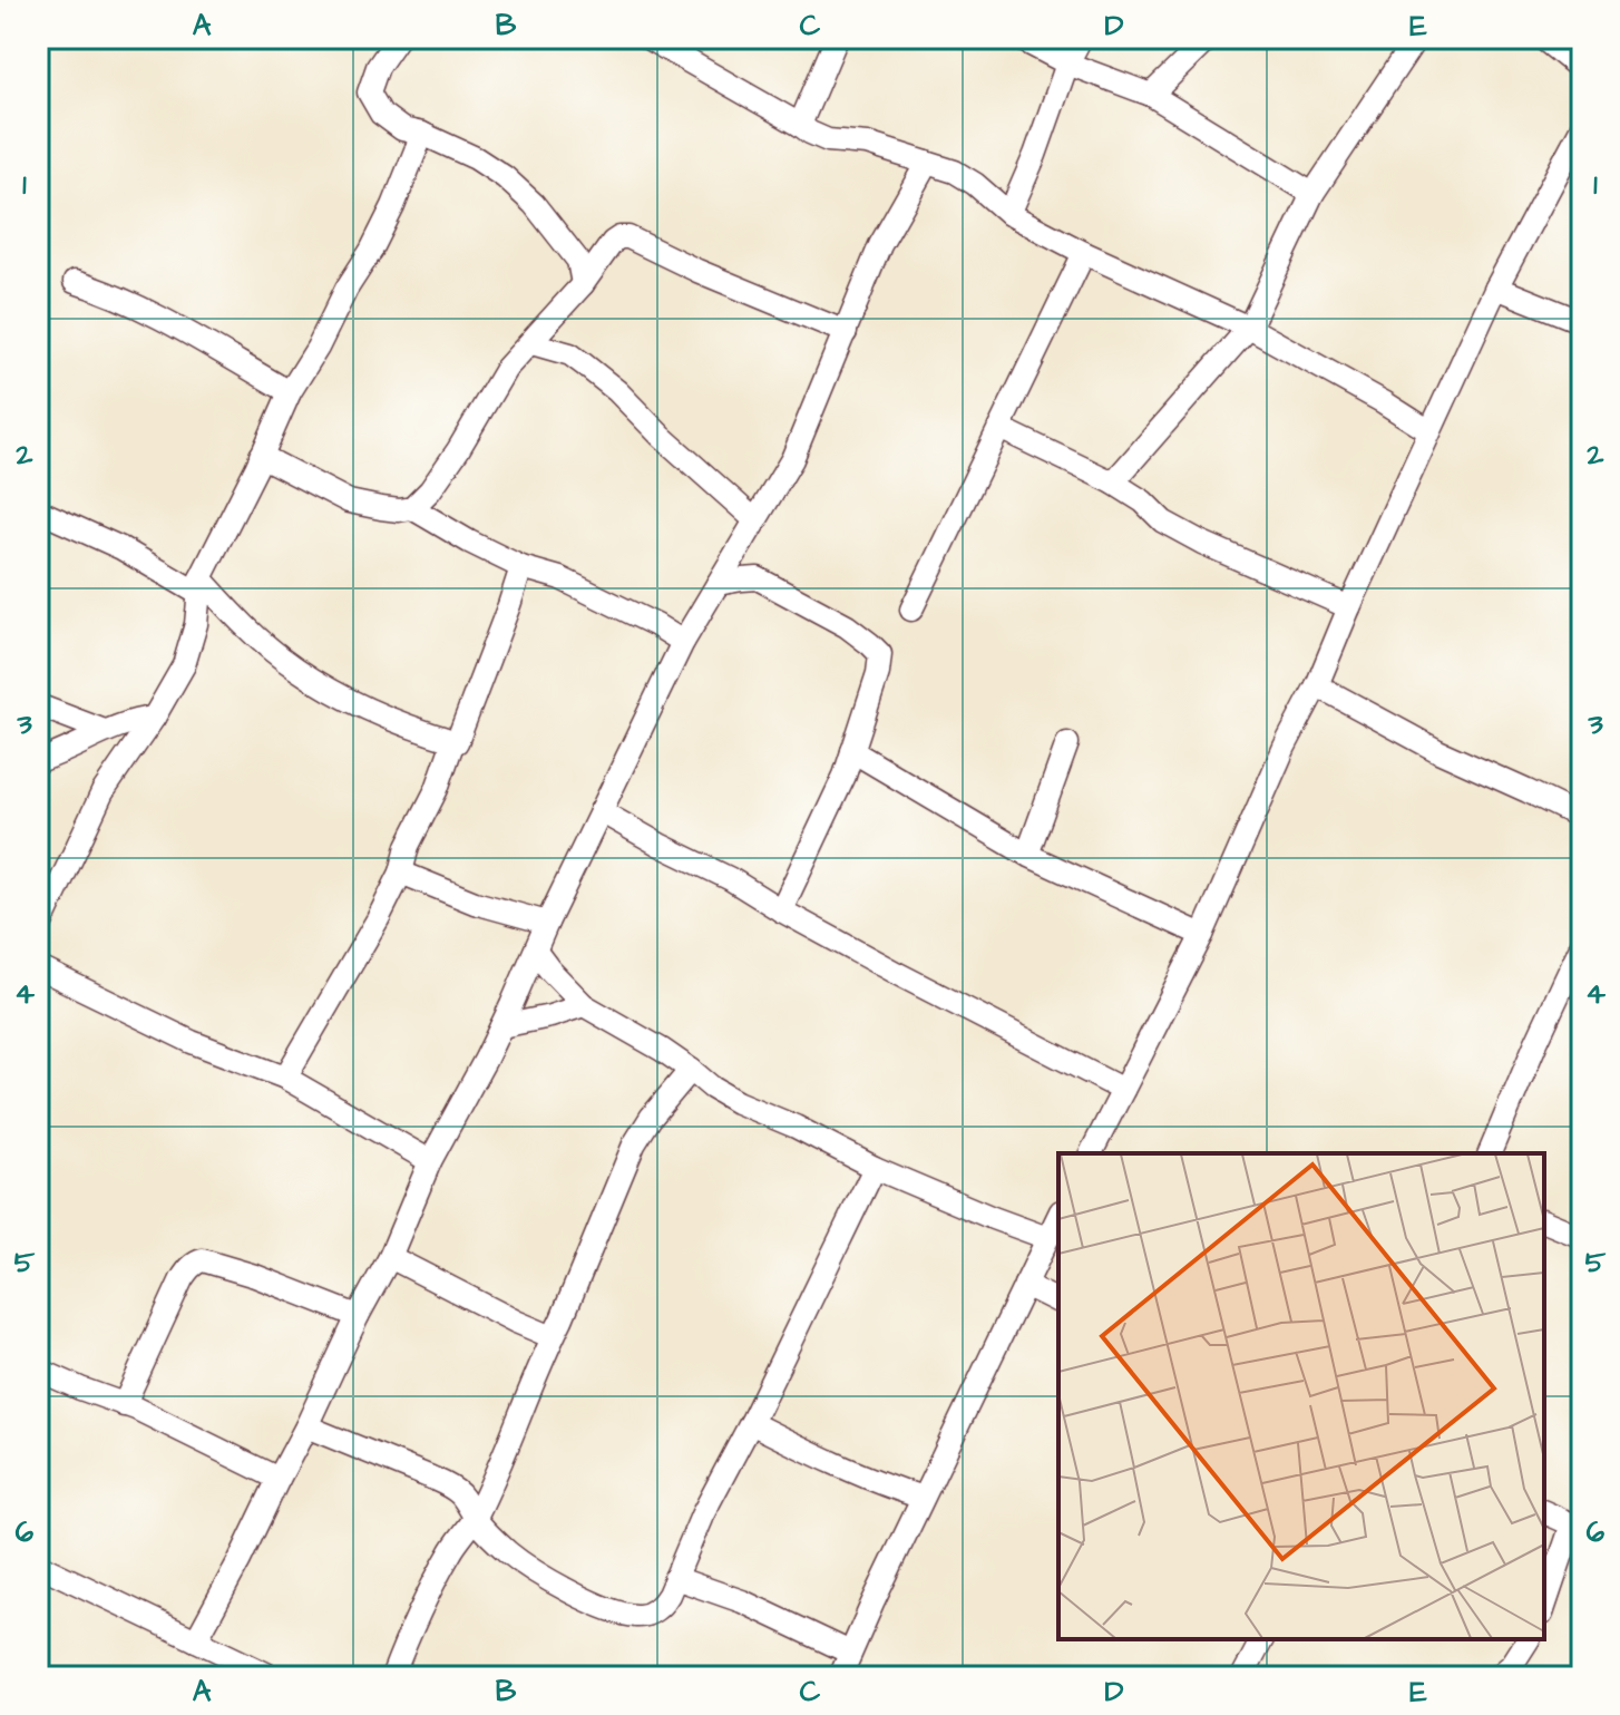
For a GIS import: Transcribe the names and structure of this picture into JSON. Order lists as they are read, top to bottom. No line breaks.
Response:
{"grid":{"columns":["A","B","C","D","E"],"rows":["1","2","3","4","5","6"]}}
